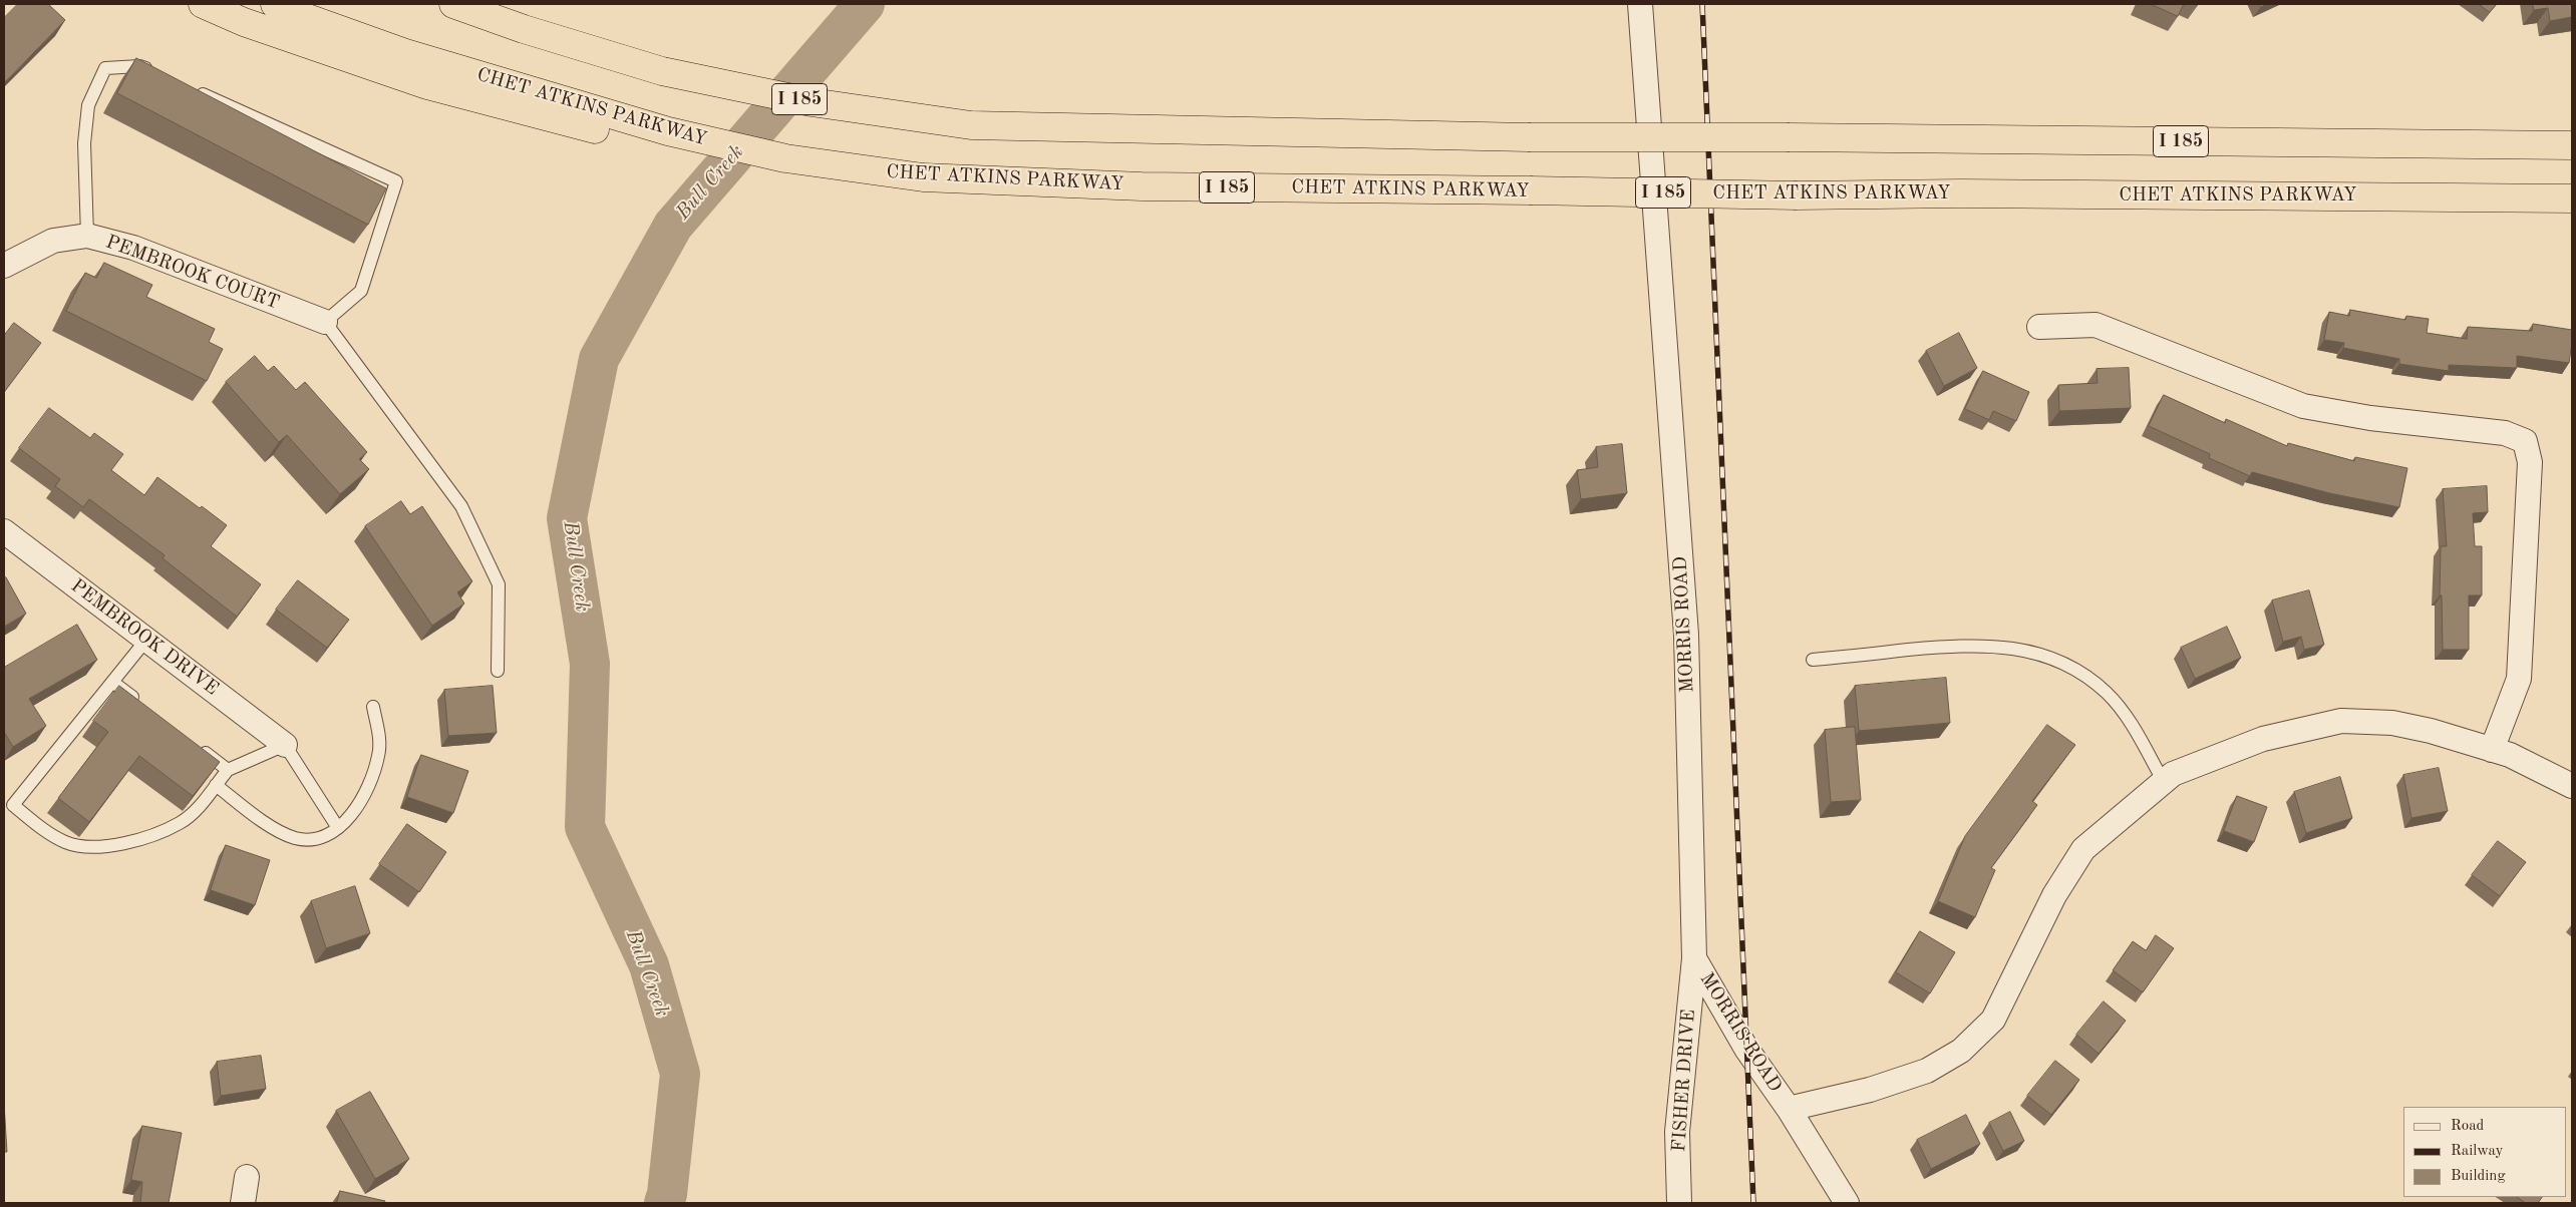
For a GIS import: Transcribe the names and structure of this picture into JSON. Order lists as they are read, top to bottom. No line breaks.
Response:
{"streets":{"highway":["I 185","CHET ATKINS PARKWAY"],"street":["PEMBROOK COURT","MORRIS ROAD","PEMBROOK DRIVE","FISHER DRIVE"]},"crossings":[["MORRIS ROAD","FISHER DRIVE"]],"water":["Bull Creek"],"legend":["Road","Railway","Building"]}
